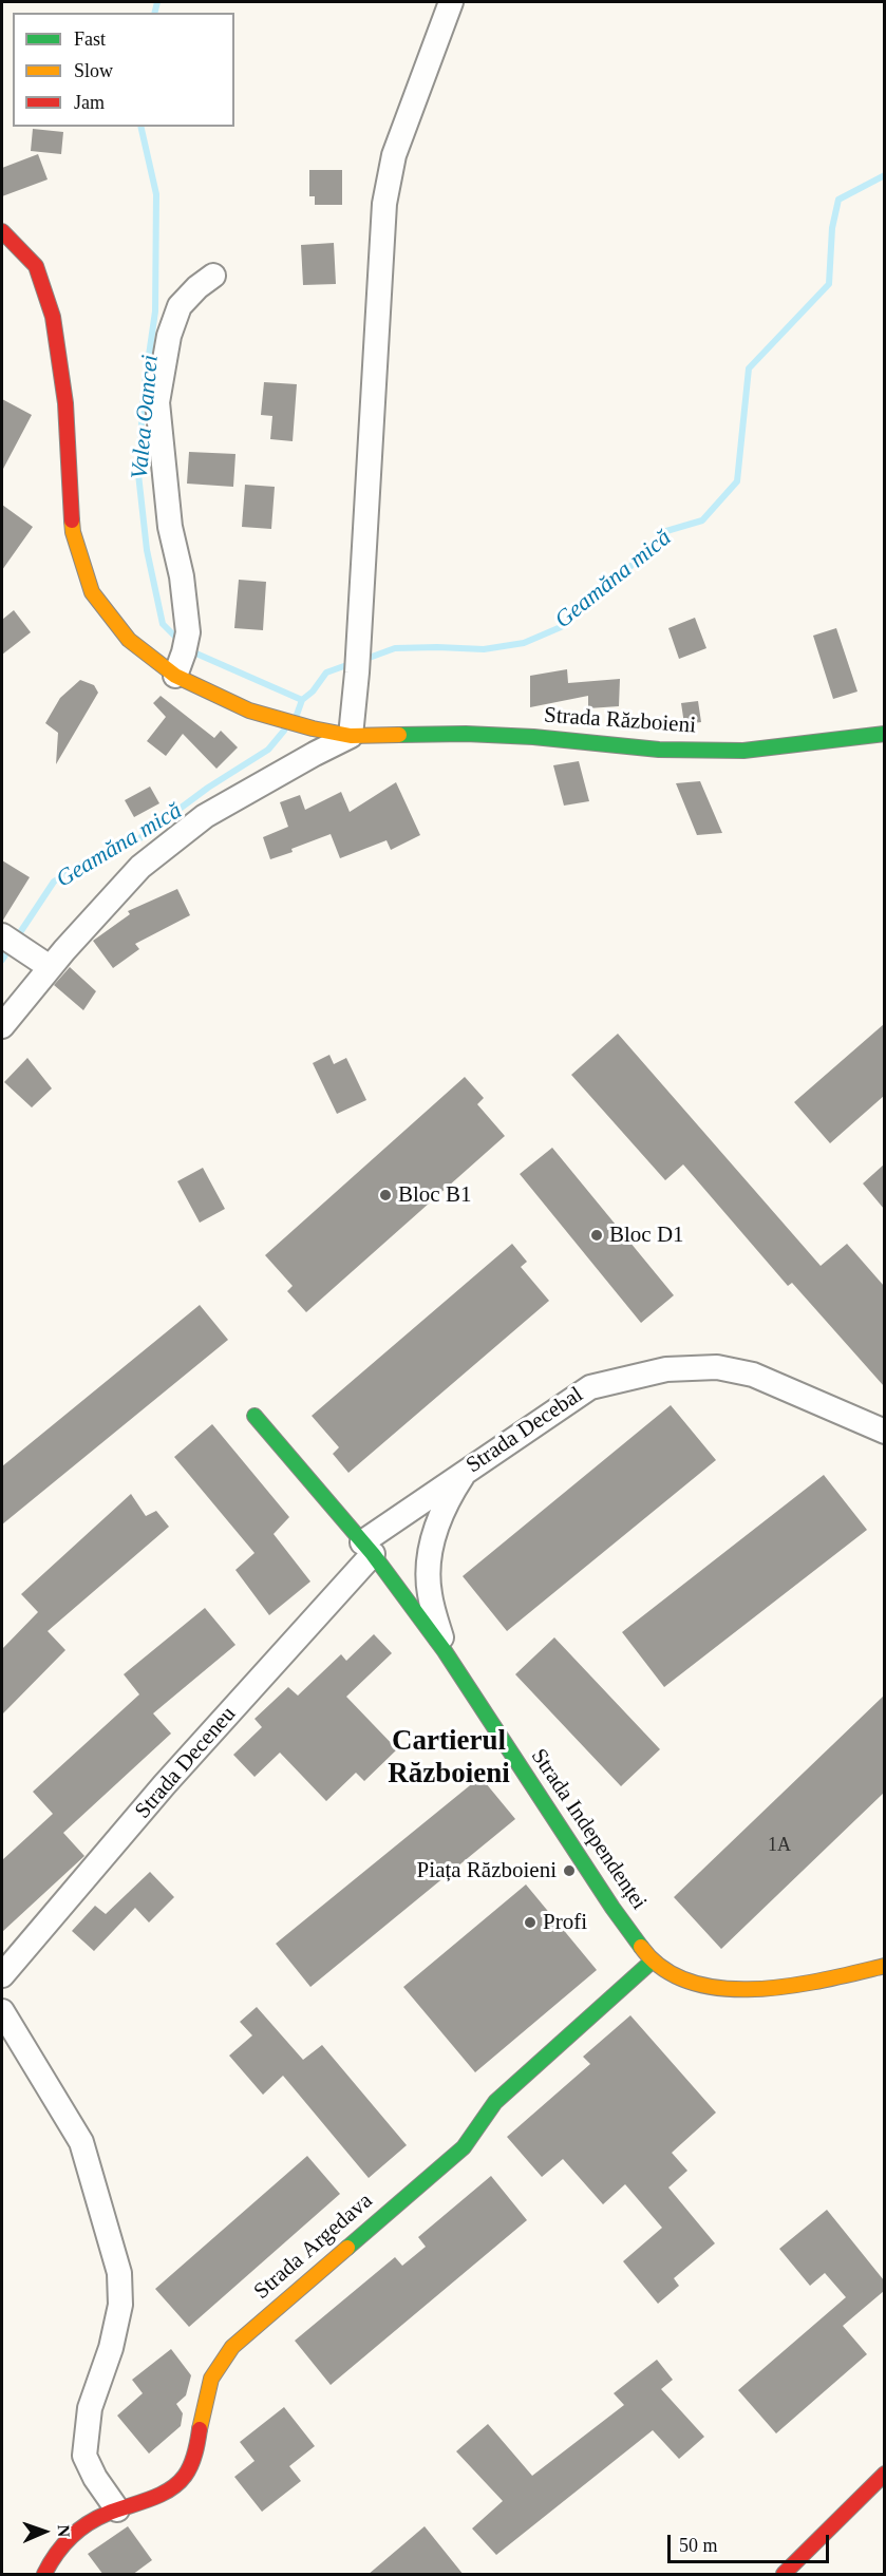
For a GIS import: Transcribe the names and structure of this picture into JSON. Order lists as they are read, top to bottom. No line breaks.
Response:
{"streets":{"street":["Strada Războieni","Strada Decebal","Strada Deceneu","Strada Independenței","Strada Argedava"]},"crossings":[["Strada Decebal","Strada Deceneu"],["Strada Decebal","Strada Independenței"],["Strada Deceneu","Strada Independenței"],["Strada Independenței","Strada Argedava"]],"districts":["Cartierul Războieni"],"water":["Valea Oancei","Geamăna mică"],"places":["Bloc B1","Bloc D1","Piața Războieni","Profi"],"house_numbers":["1A"],"legend":["Fast","Slow","Jam"],"scale_bar":"50 m","north":"right"}
